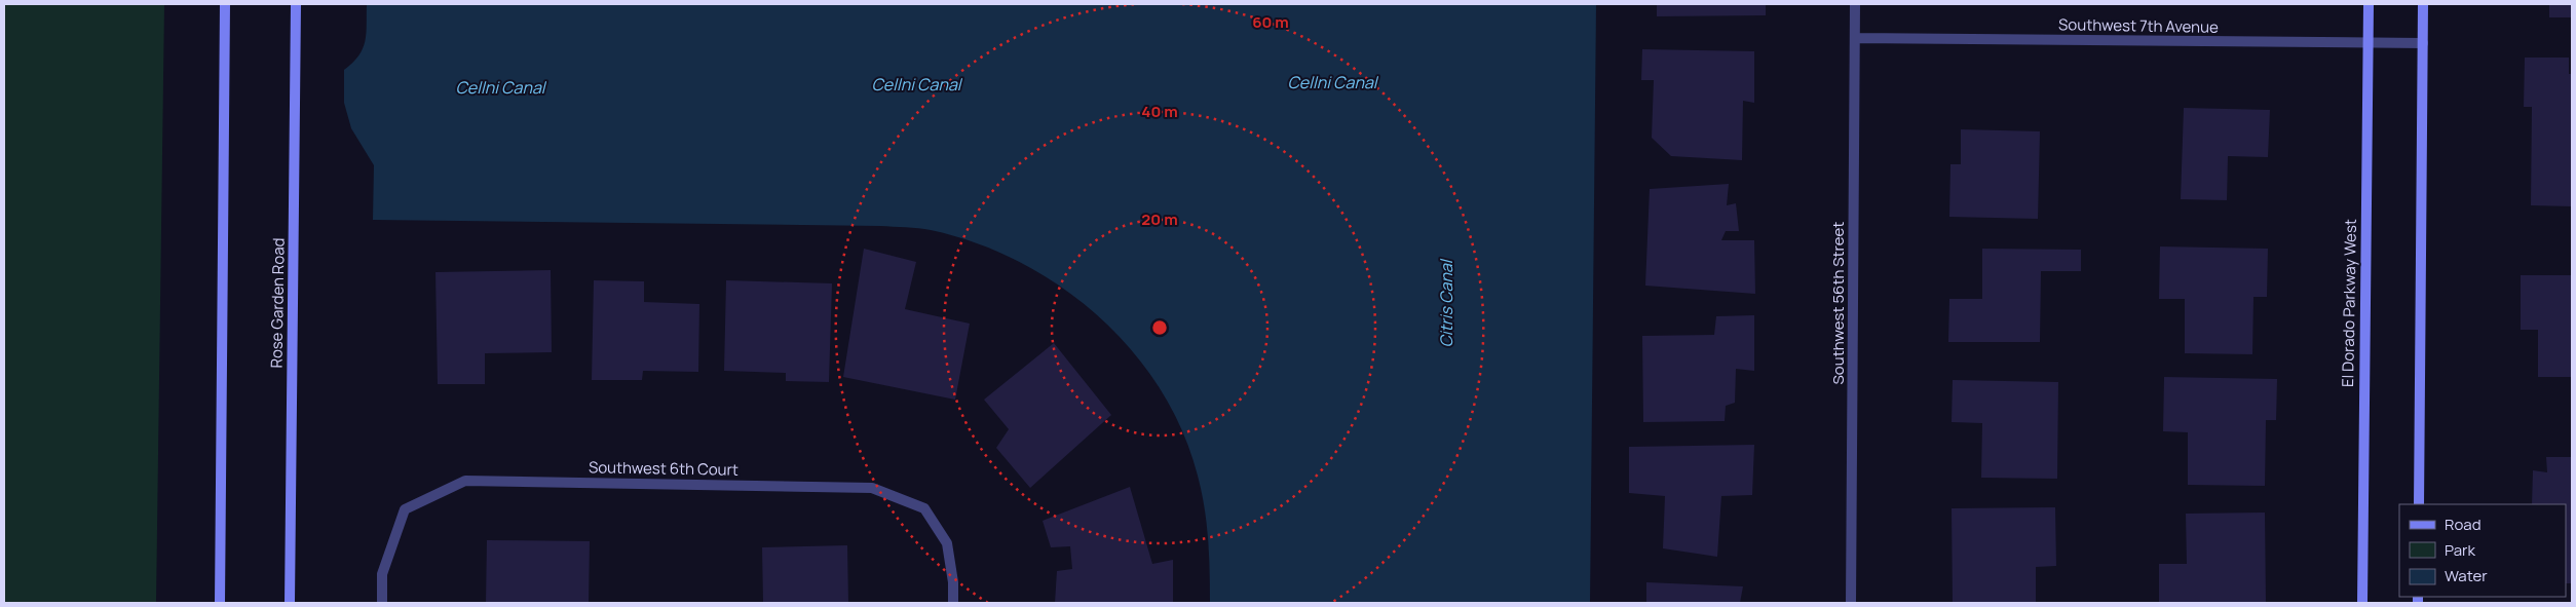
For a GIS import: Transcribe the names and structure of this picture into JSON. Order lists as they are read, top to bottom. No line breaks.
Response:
{"streets":{"street":["Southwest 7th Avenue","Rose Garden Road","Southwest 56th Street","El Dorado Parkway West","Southwest 6th Court"]},"crossings":[["Southwest 7th Avenue","Southwest 56th Street"],["Southwest 7th Avenue","El Dorado Parkway West"]],"water":["Cellni Canal","Citris Canal"],"legend":["Road","Park","Water"],"rings":["60 m","40 m","20 m"]}
